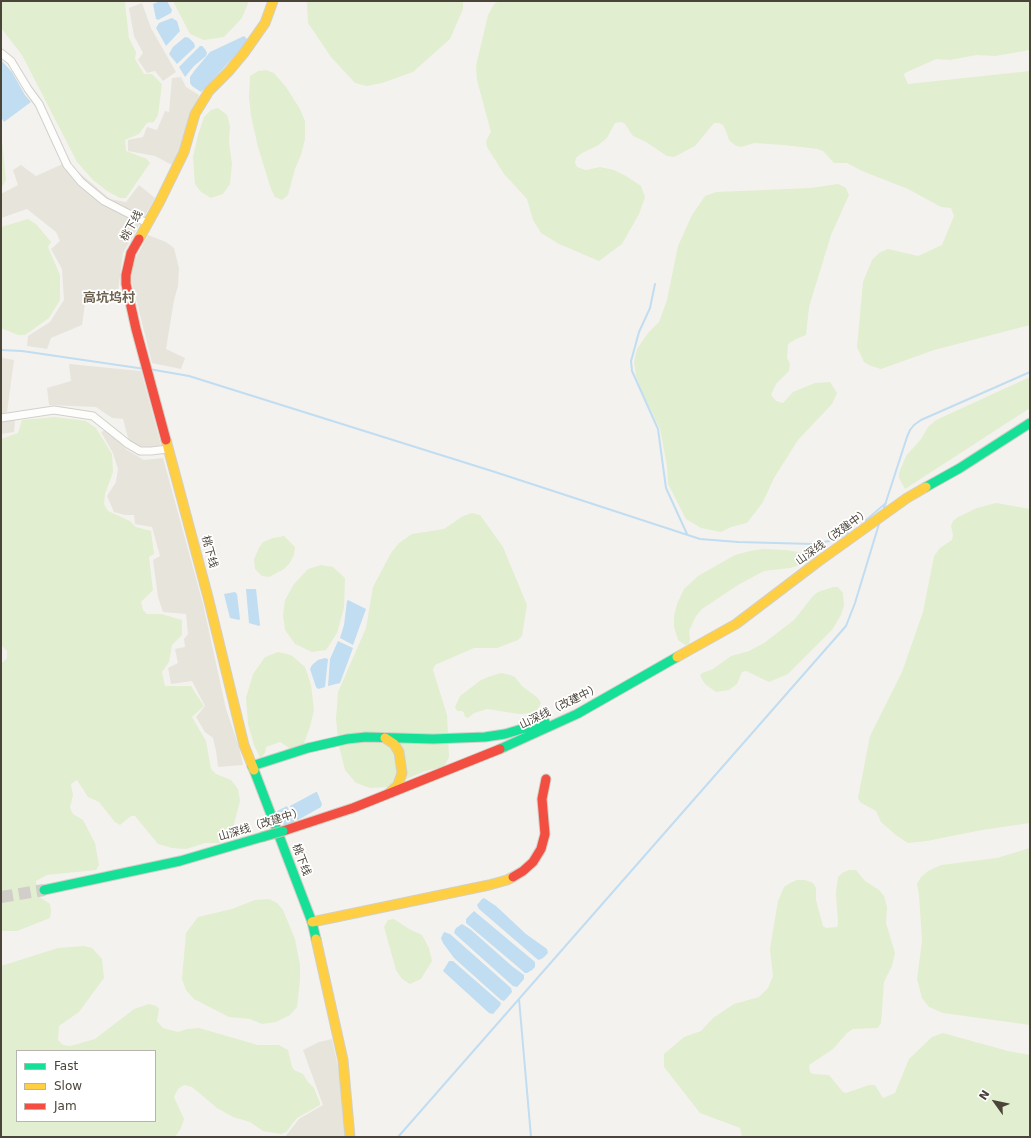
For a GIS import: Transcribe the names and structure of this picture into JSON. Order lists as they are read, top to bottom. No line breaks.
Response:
{"streets":{"main road":["桃下线","山深线（改建中）"]},"districts":["高坑坞村"],"legend":["Fast","Slow","Jam"],"north":"top left"}
